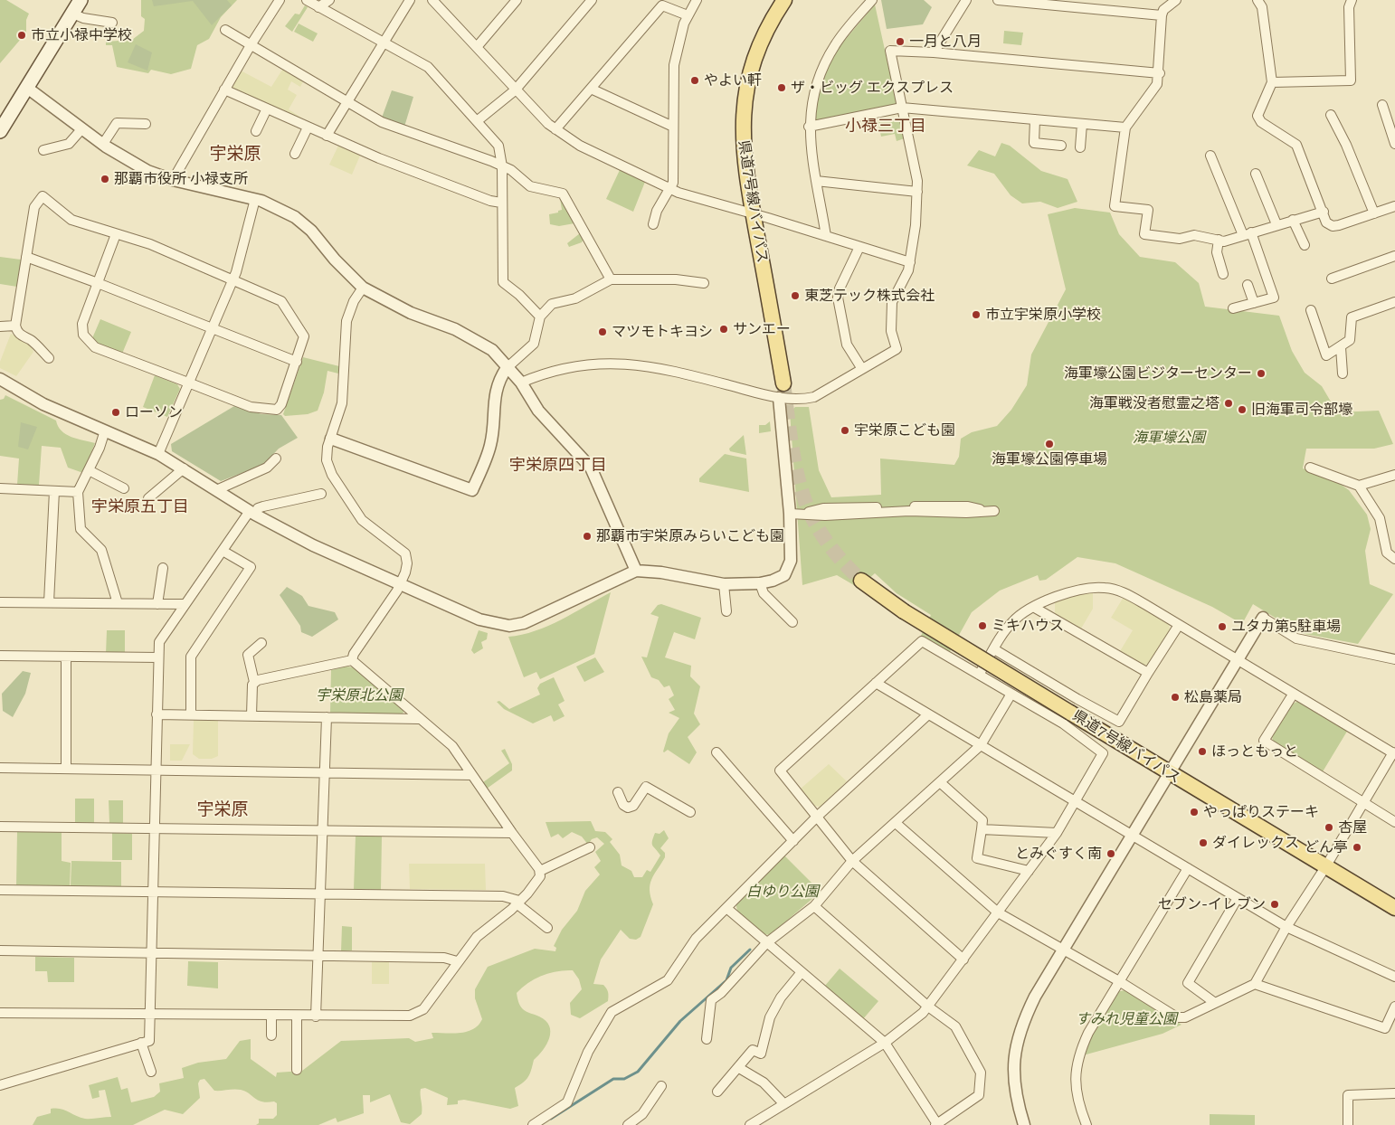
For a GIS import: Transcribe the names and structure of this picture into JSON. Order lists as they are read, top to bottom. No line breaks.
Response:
{"streets":{"main road":["県道7号線バイパス"]},"districts":["小禄三丁目","宇栄原","宇栄原四丁目","宇栄原五丁目","宇栄原"],"parks":["海軍壕公園","宇栄原北公園","白ゆり公園","すみれ児童公園"],"places":["市立小禄中学校","一月と八月","やよい軒","ザ・ビッグ エクスプレス","那覇市役所 小禄支所","東芝テック株式会社","市立宇栄原小学校","サンエー","マツモトキヨシ","海軍壕公園ビジターセンター","海軍戦没者慰霊之塔","旧海軍司令部壕","ローソン","宇栄原こども園","海軍壕公園停車場","那覇市宇栄原みらいこども園","ミキハウス","ユタカ第5駐車場","松島薬局","ほっともっと","やっぱりステーキ","杏屋","ダイレックス","どん亭","とみぐすく南","セブン-イレブン"]}
